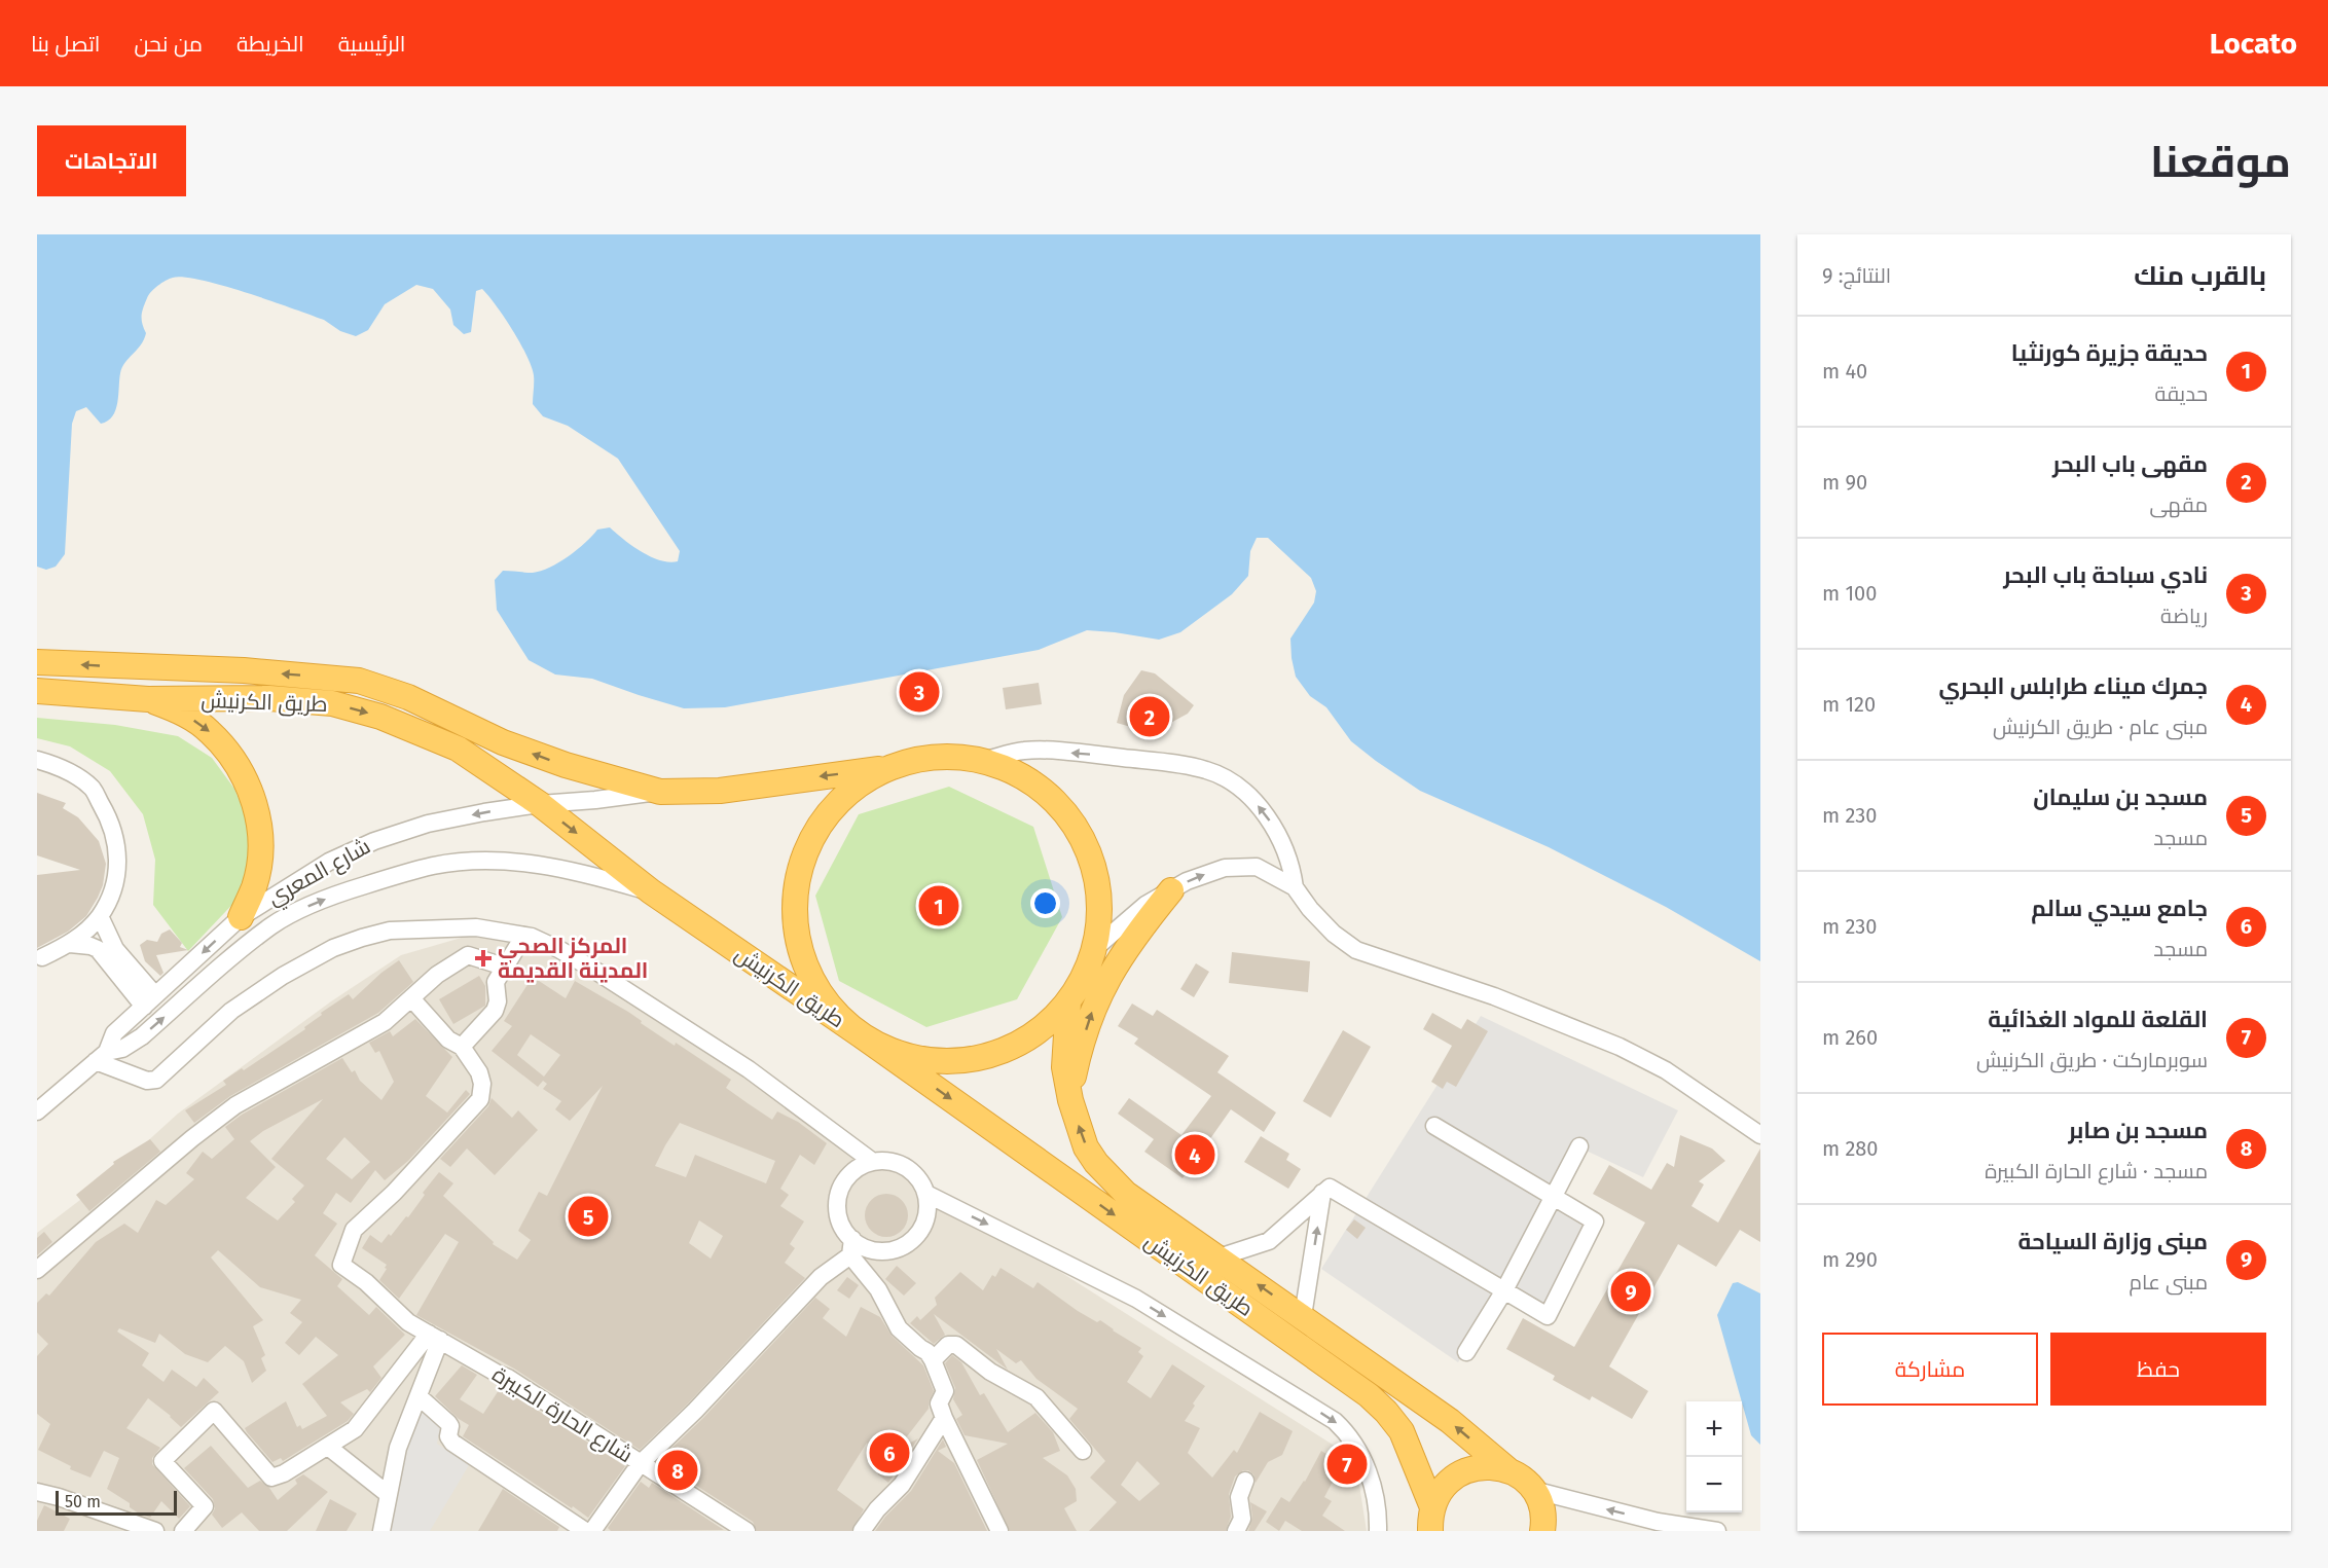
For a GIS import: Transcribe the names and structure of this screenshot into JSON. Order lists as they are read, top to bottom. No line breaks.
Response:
{"streets":{"highway":["طريق الكرنيش"],"street":["شارع المعري","شارع الحارة الكبيرة"]},"crossings":[["طريق الكرنيش","شارع المعري"]],"places":{"health":["المركز الصحي المدينة القديمة"]},"scale_bar":"50 m","page":{"header":"Locato","nav":["الرئيسية","الخريطة","من نحن","اتصل بنا"],"title":"موقعنا","buttons":["الاتجاهات",["حفظ","مشاركة"]],"heading":["بالقرب منك","النتائج: 9"],"list":[{"mark":"1","name":"حديقة جزيرة كورنثيا","note":"حديقة","value":"40 m"},{"mark":"2","name":"مقهى باب البحر","note":"مقهى","value":"90 m"},{"mark":"3","name":"نادي سباحة باب البحر","note":"رياضة","value":"100 m"},{"mark":"4","name":"جمرك ميناء طرابلس البحري","note":"مبنى عام · طريق الكرنيش","value":"120 m"},{"mark":"5","name":"مسجد بن سليمان","note":"مسجد","value":"230 m"},{"mark":"6","name":"جامع سيدي سالم","note":"مسجد","value":"230 m"},{"mark":"7","name":"القلعة للمواد الغذائية","note":"سوبرماركت · طريق الكرنيش","value":"260 m"},{"mark":"8","name":"مسجد بن صابر","note":"مسجد · شارع الحارة الكبيرة","value":"280 m"},{"mark":"9","name":"مبنى وزارة السياحة","note":"مبنى عام","value":"290 m"}],"pins":["3","2","1","4","5","9","6","7","8"],"map_buttons":["+","−"],"scale":"50 m"}}
